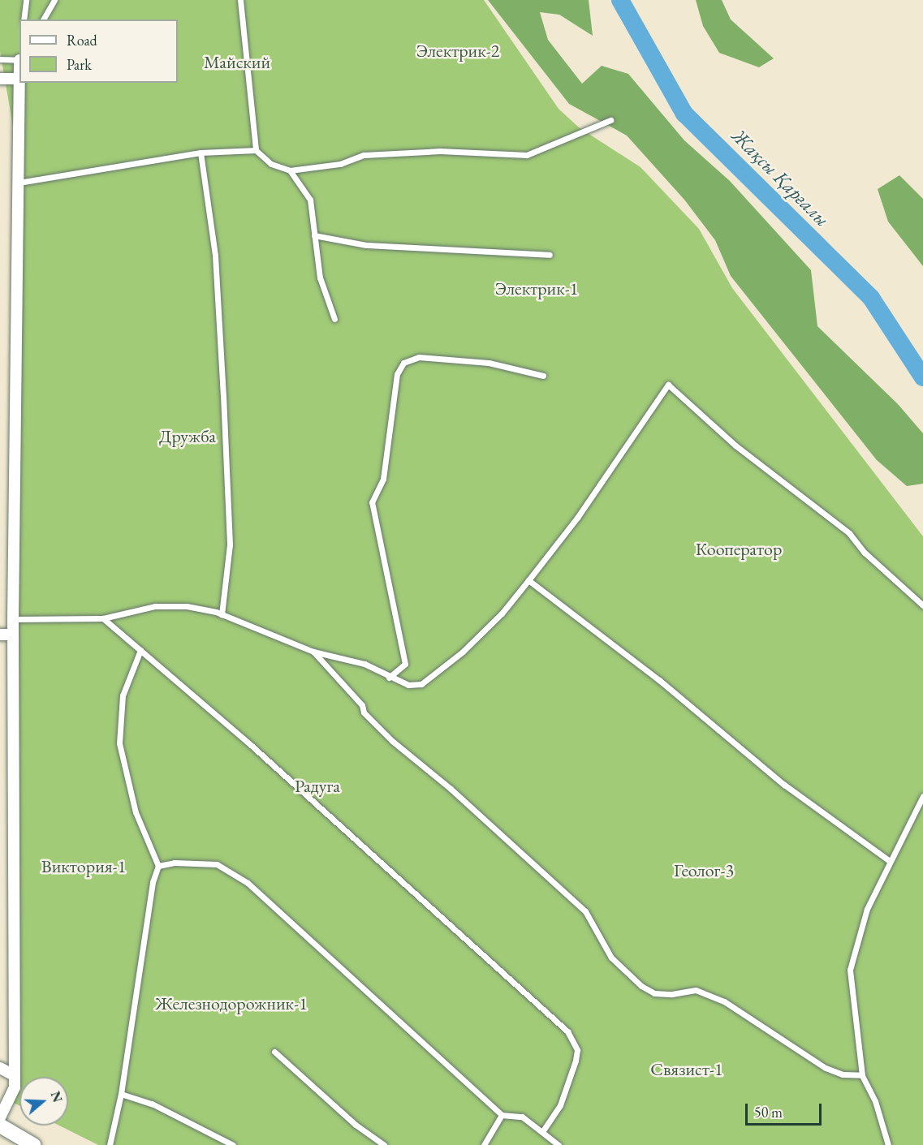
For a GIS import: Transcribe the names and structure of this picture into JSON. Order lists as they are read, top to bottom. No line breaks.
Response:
{"water":["Жақсы Қарғалы"],"parks":["Электрик-2","Майский","Электрик-1","Дружба","Кооператор","Радуга","Виктория-1","Геолог-3","Железнодорожник-1","Связист-1"],"legend":["Road","Park"],"scale_bar":"50 m","north":"right"}
